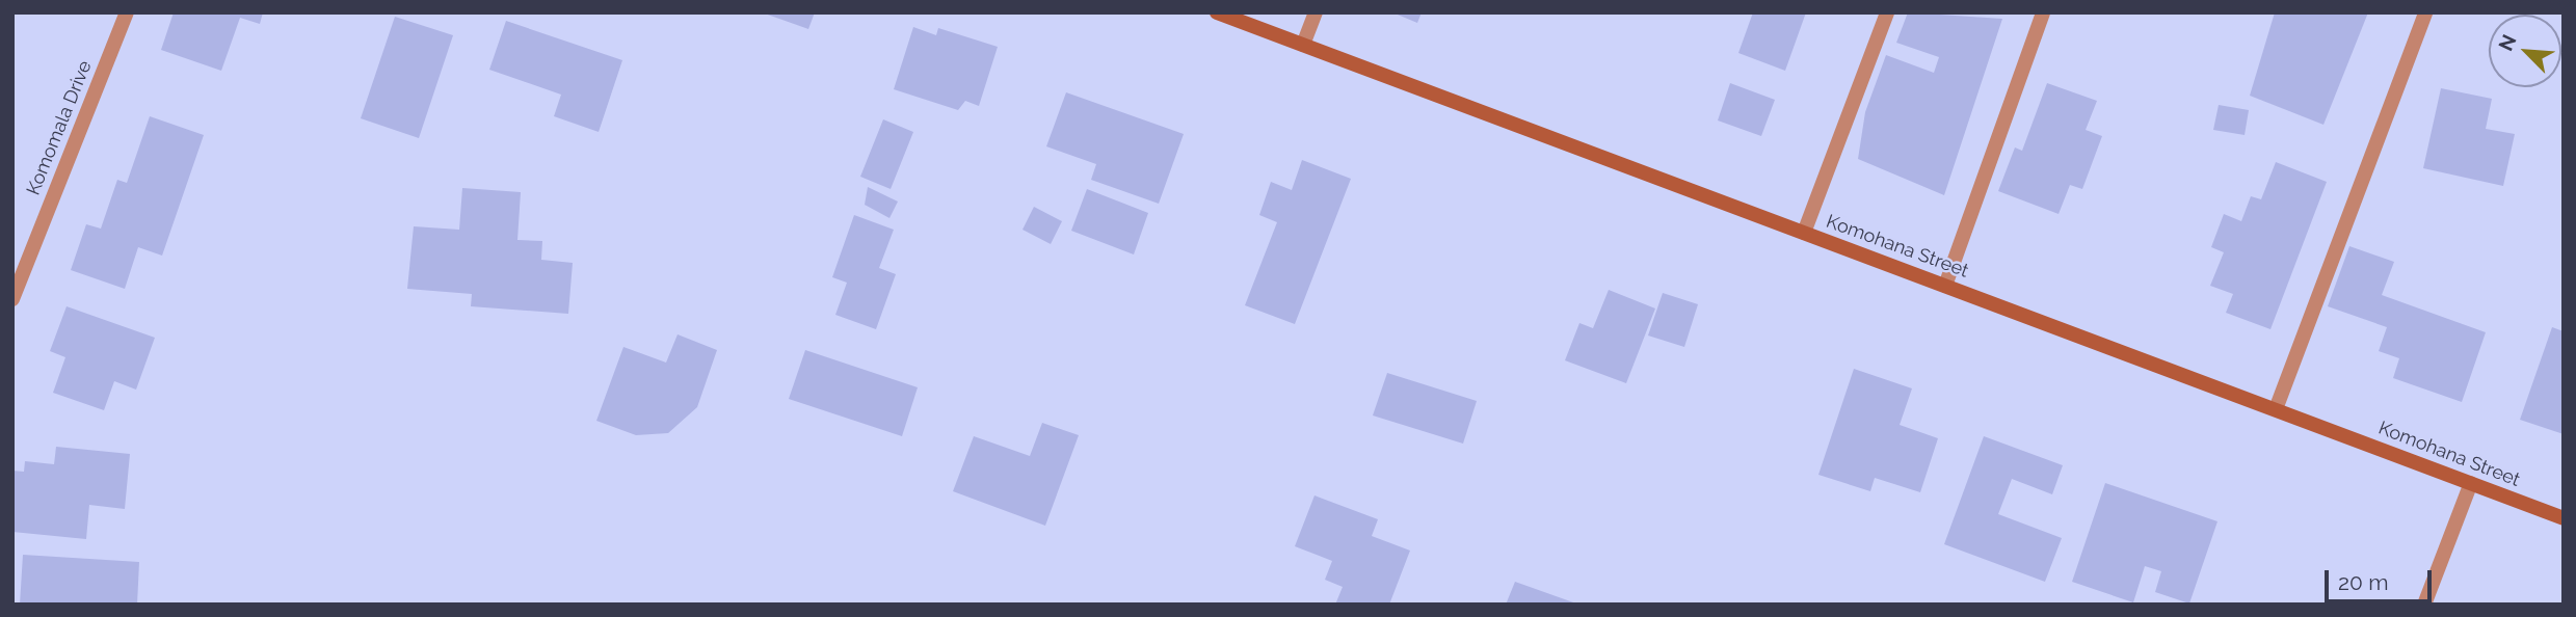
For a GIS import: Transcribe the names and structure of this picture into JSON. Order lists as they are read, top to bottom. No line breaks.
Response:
{"streets":{"street":["Komomala Drive","Komohana Street"]},"scale_bar":"20 m","north":"top left"}
